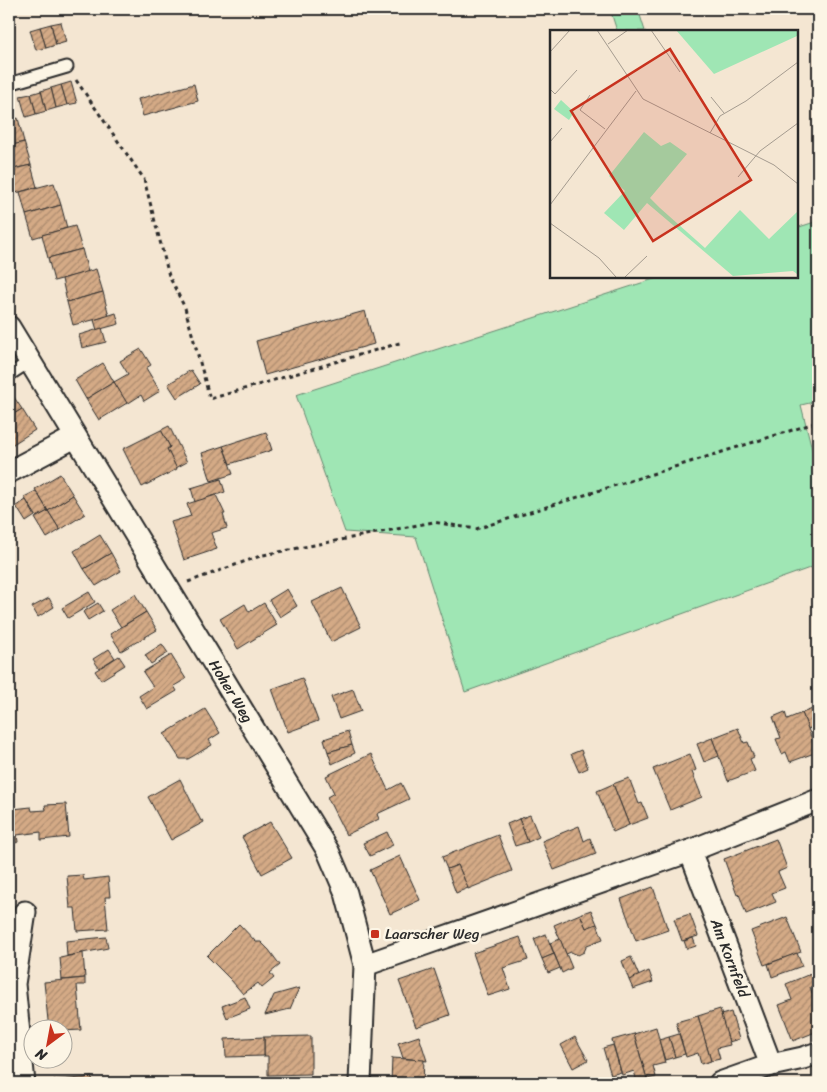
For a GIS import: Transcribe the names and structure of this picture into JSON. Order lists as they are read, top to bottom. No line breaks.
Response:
{"streets":{"street":["Hoher Weg","Am Kornfeld"]},"places":{"transit":["Laarscher Weg"]},"north":"bottom left"}
